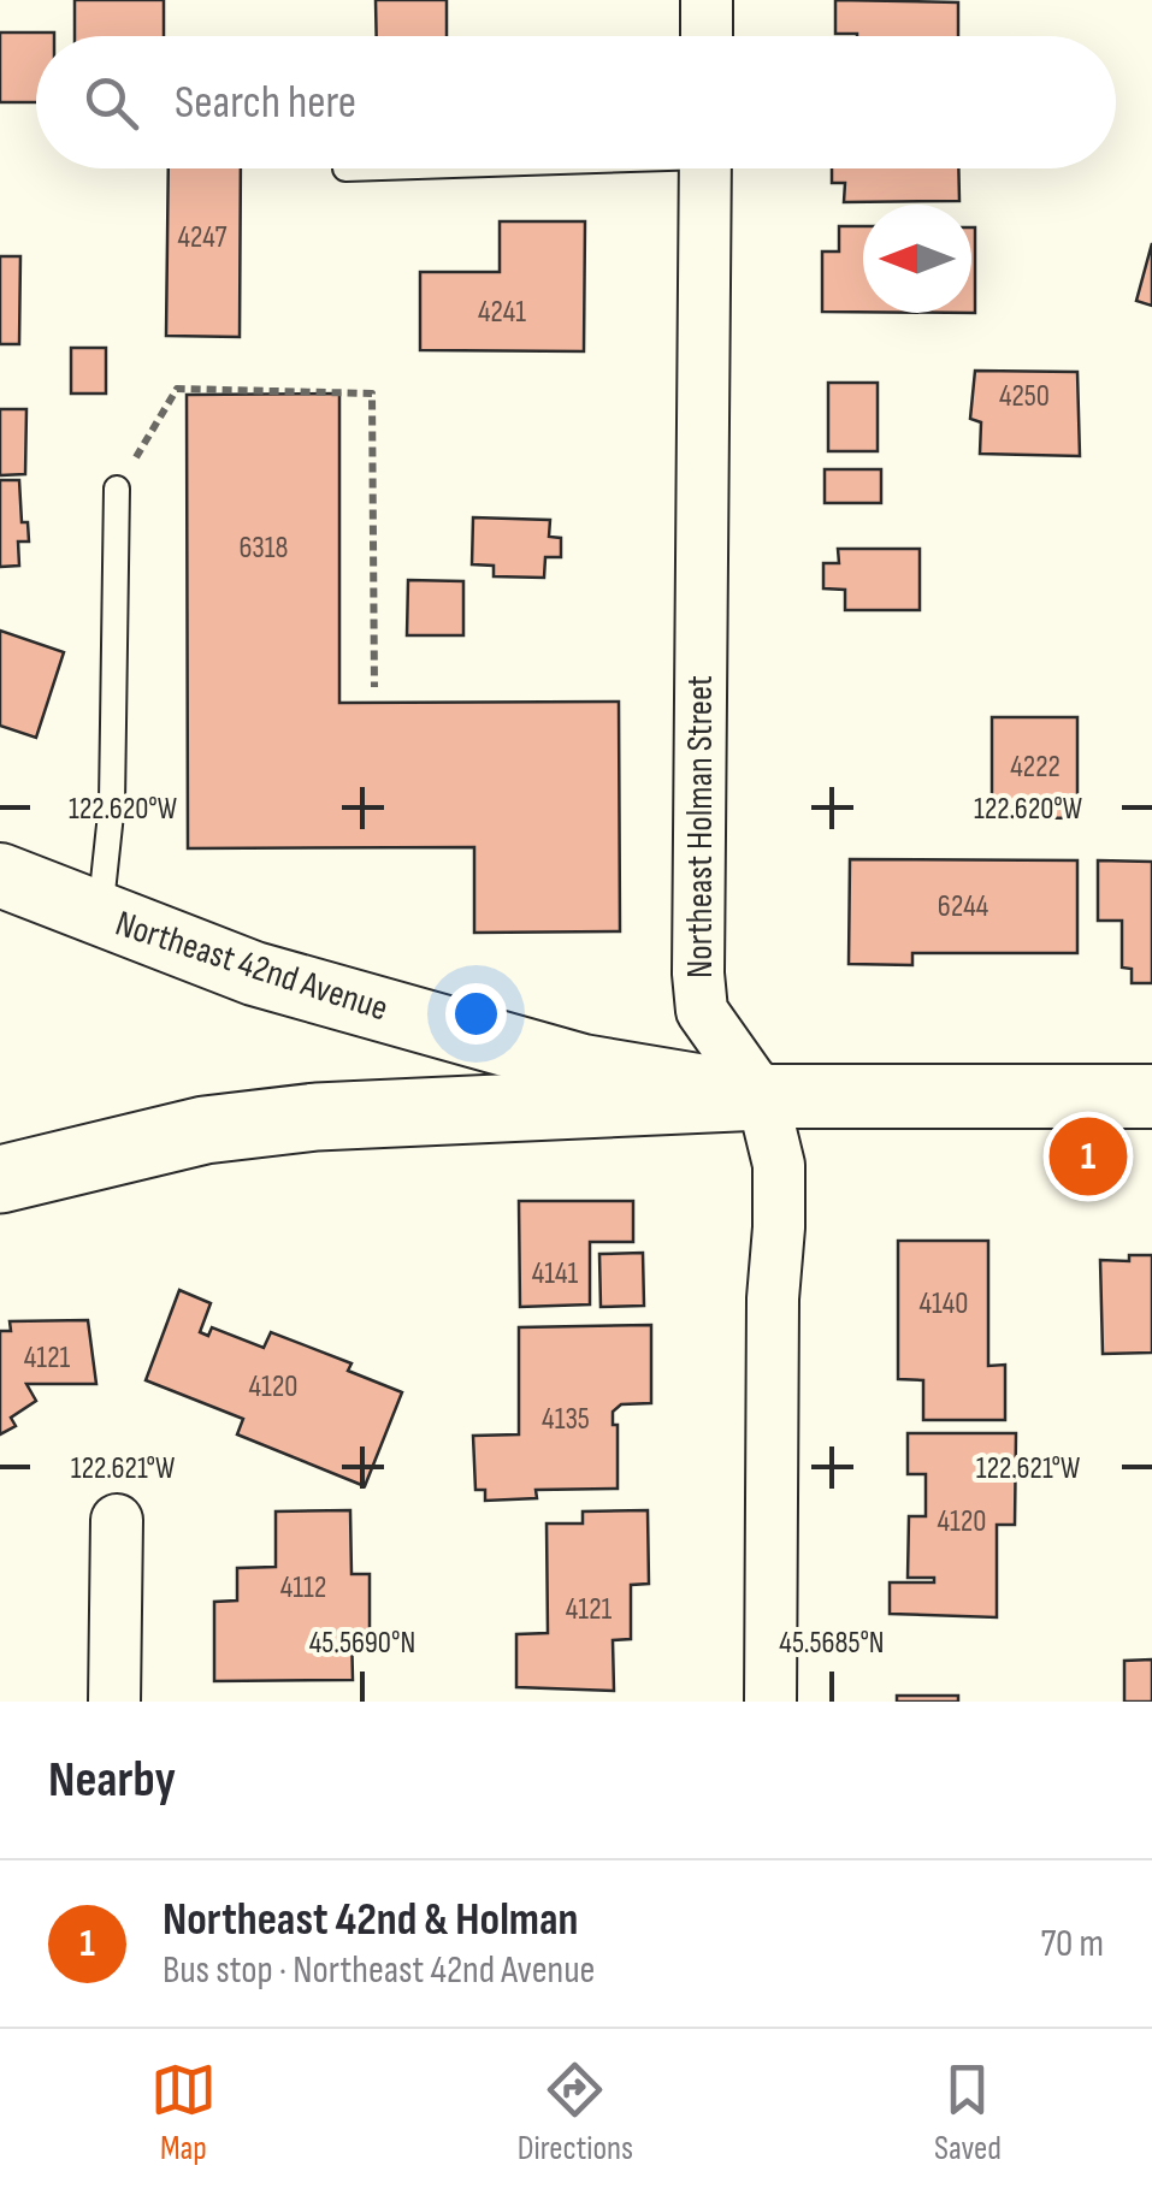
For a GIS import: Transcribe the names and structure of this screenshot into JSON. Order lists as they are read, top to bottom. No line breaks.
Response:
{"streets":{"street":["Northeast Holman Street","Northeast 42nd Avenue"]},"crossings":[["Northeast Holman Street","Northeast 42nd Avenue"]],"house_numbers":["4247","4241","4250","6318","4222","6244","4141","4140","4121","4120","4135","4120","4112","4121"],"north":"left","page":{"search":"Search here","pins":"1","heading":"Nearby","list":[{"mark":"1","name":"Northeast 42nd & Holman","note":"Bus stop · Northeast 42nd Avenue","value":"70 m"}],"nav":["Map","Directions","Saved"]},"coordinates":["122.620°W","122.621°W","45.5690°N","45.5685°N"]}
